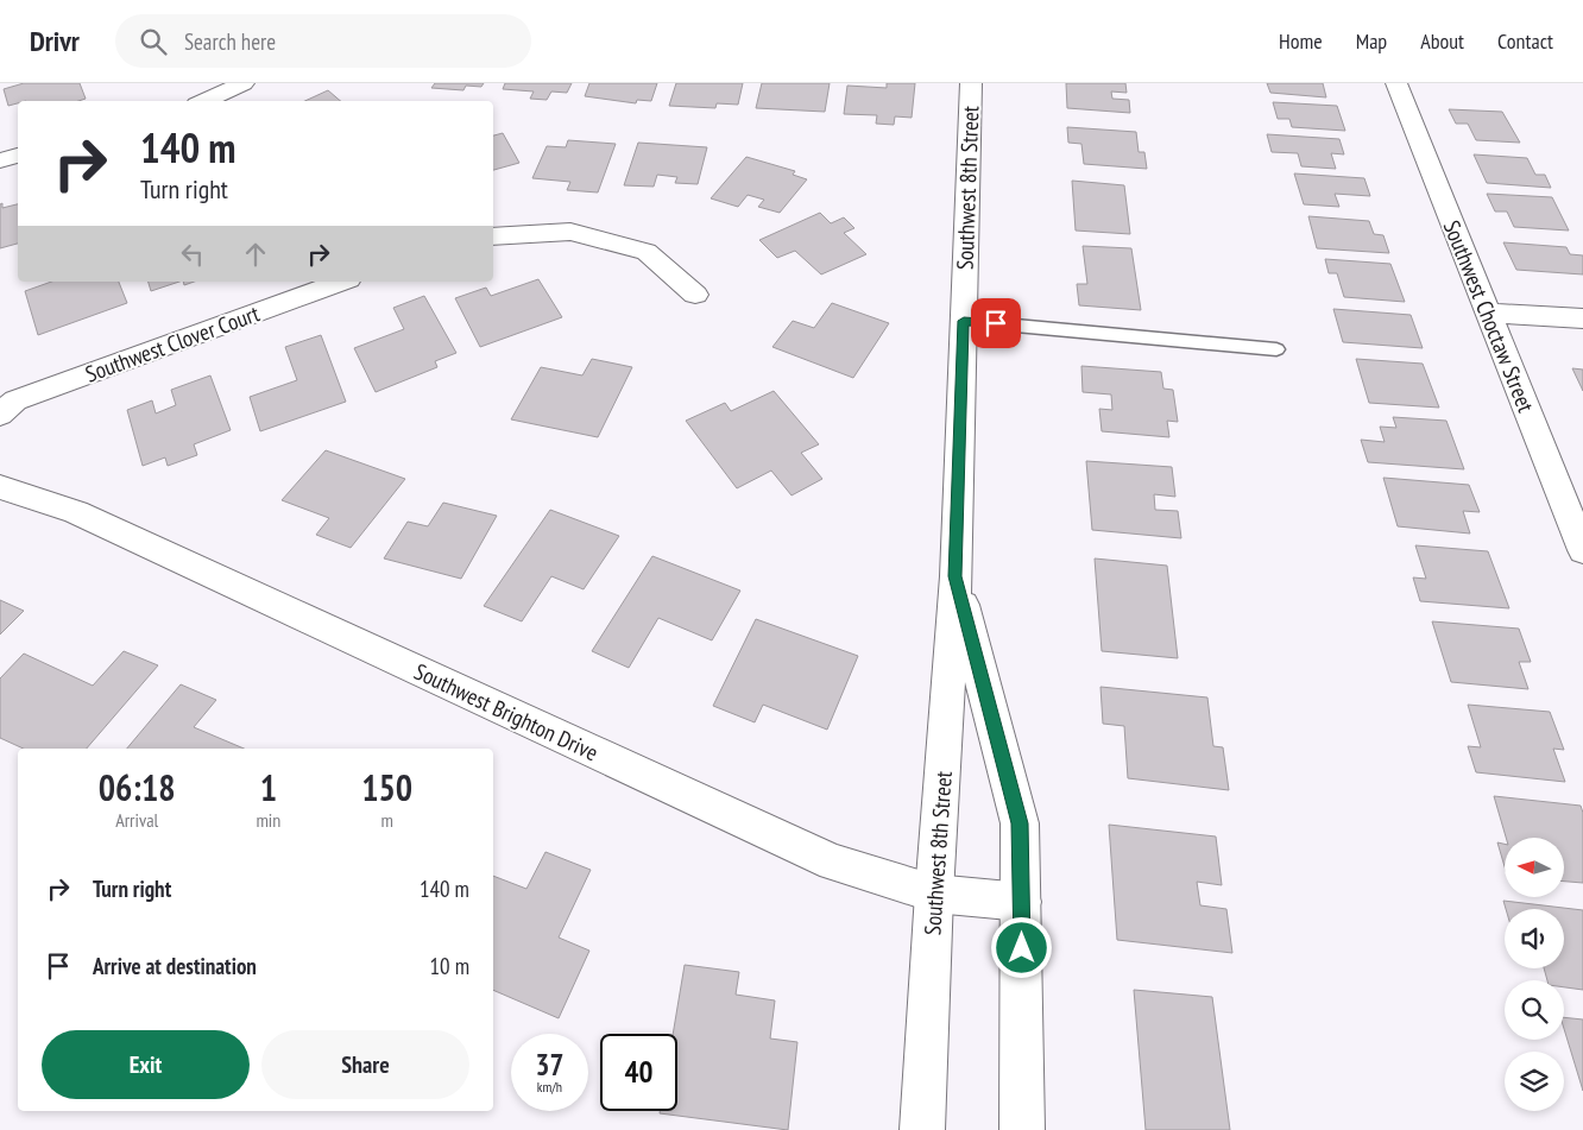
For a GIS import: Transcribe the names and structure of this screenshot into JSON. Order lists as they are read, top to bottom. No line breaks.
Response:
{"streets":{"street":["Southwest 8th Street","Southwest Choctaw Street","Southwest Clover Court","Southwest Brighton Drive"]},"crossings":[["Southwest 8th Street","Southwest Brighton Drive"]],"north":"left","page":{"header":"Drivr","search":"Search here","nav":["Home","Map","About","Contact"],"turn":["140 m","Turn right"],"eta":["06:18","Arrival","1","min","150","m"],"list":[{"name":"Turn right","value":"140 m"},{"name":"Arrive at destination","value":"10 m"}],"buttons":["Exit","Share"],"speed":"37 km/h","limit":"40"}}
